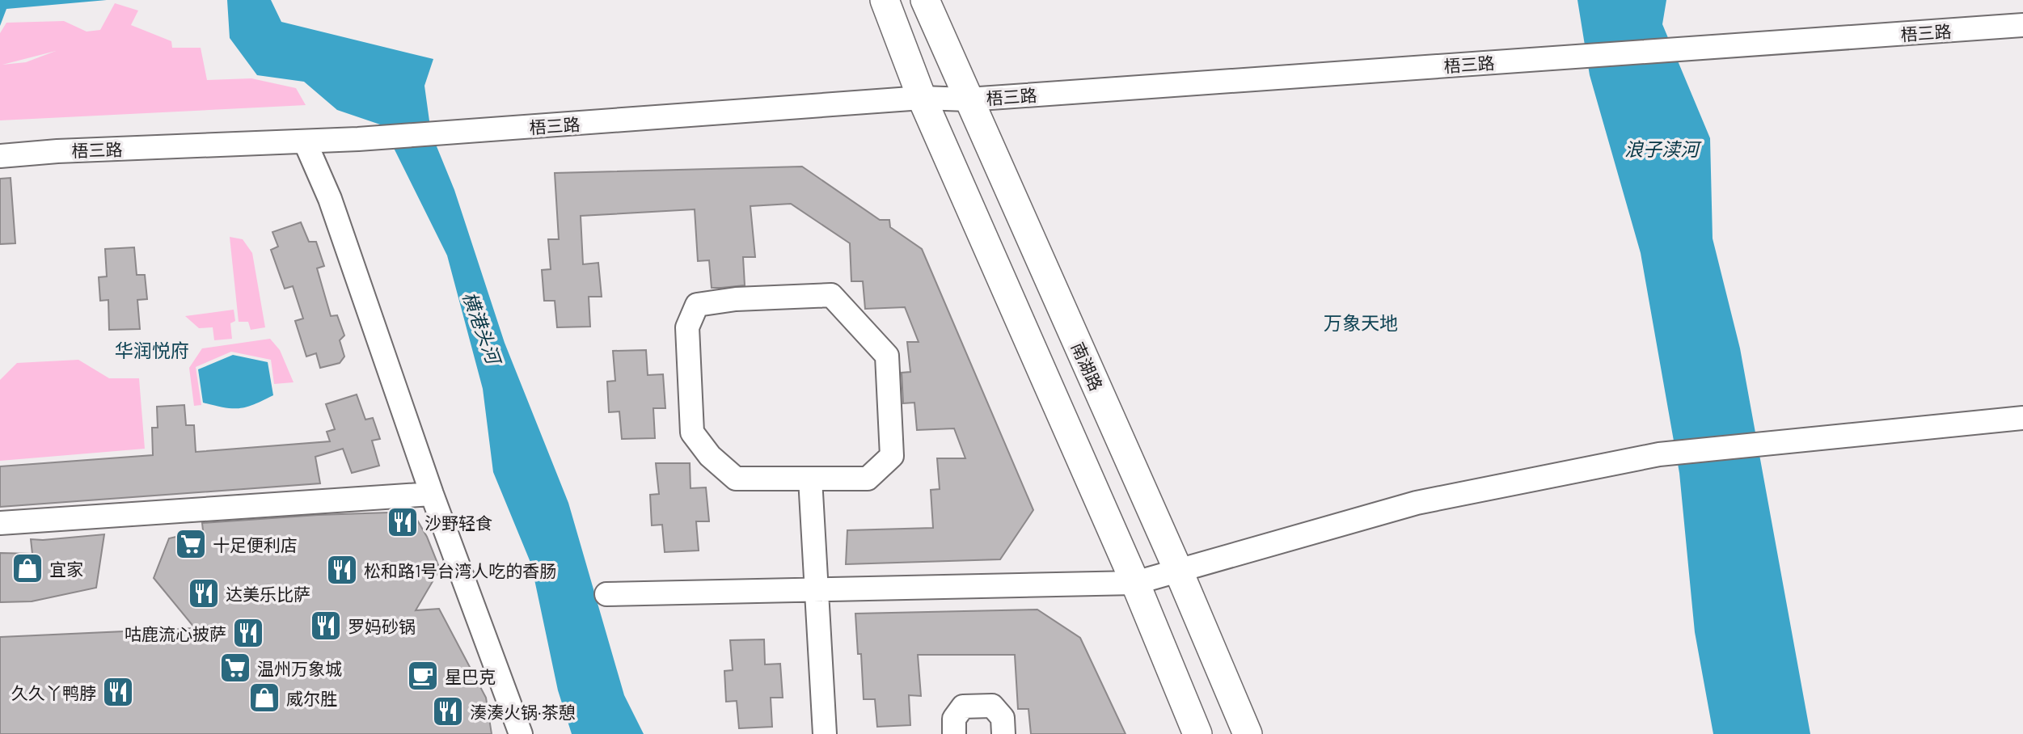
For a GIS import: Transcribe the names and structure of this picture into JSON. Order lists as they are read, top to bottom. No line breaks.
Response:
{"streets":{"main road":["南湖路"],"street":["梧三路"]},"crossings":[["梧三路","南湖路"]],"districts":["万象天地","华润悦府"],"water":["浪子渎河","横港头河"],"places":{"restaurant":["沙野轻食","松和路1号台湾人吃的香肠","达美乐比萨","罗妈砂锅","咕鹿流心披萨","久久丫鸭脖","湊湊火锅·茶憩"],"supermarket":["十足便利店","温州万象城"],"shop":["宜家","威尔胜"],"cafe":["星巴克"]}}
